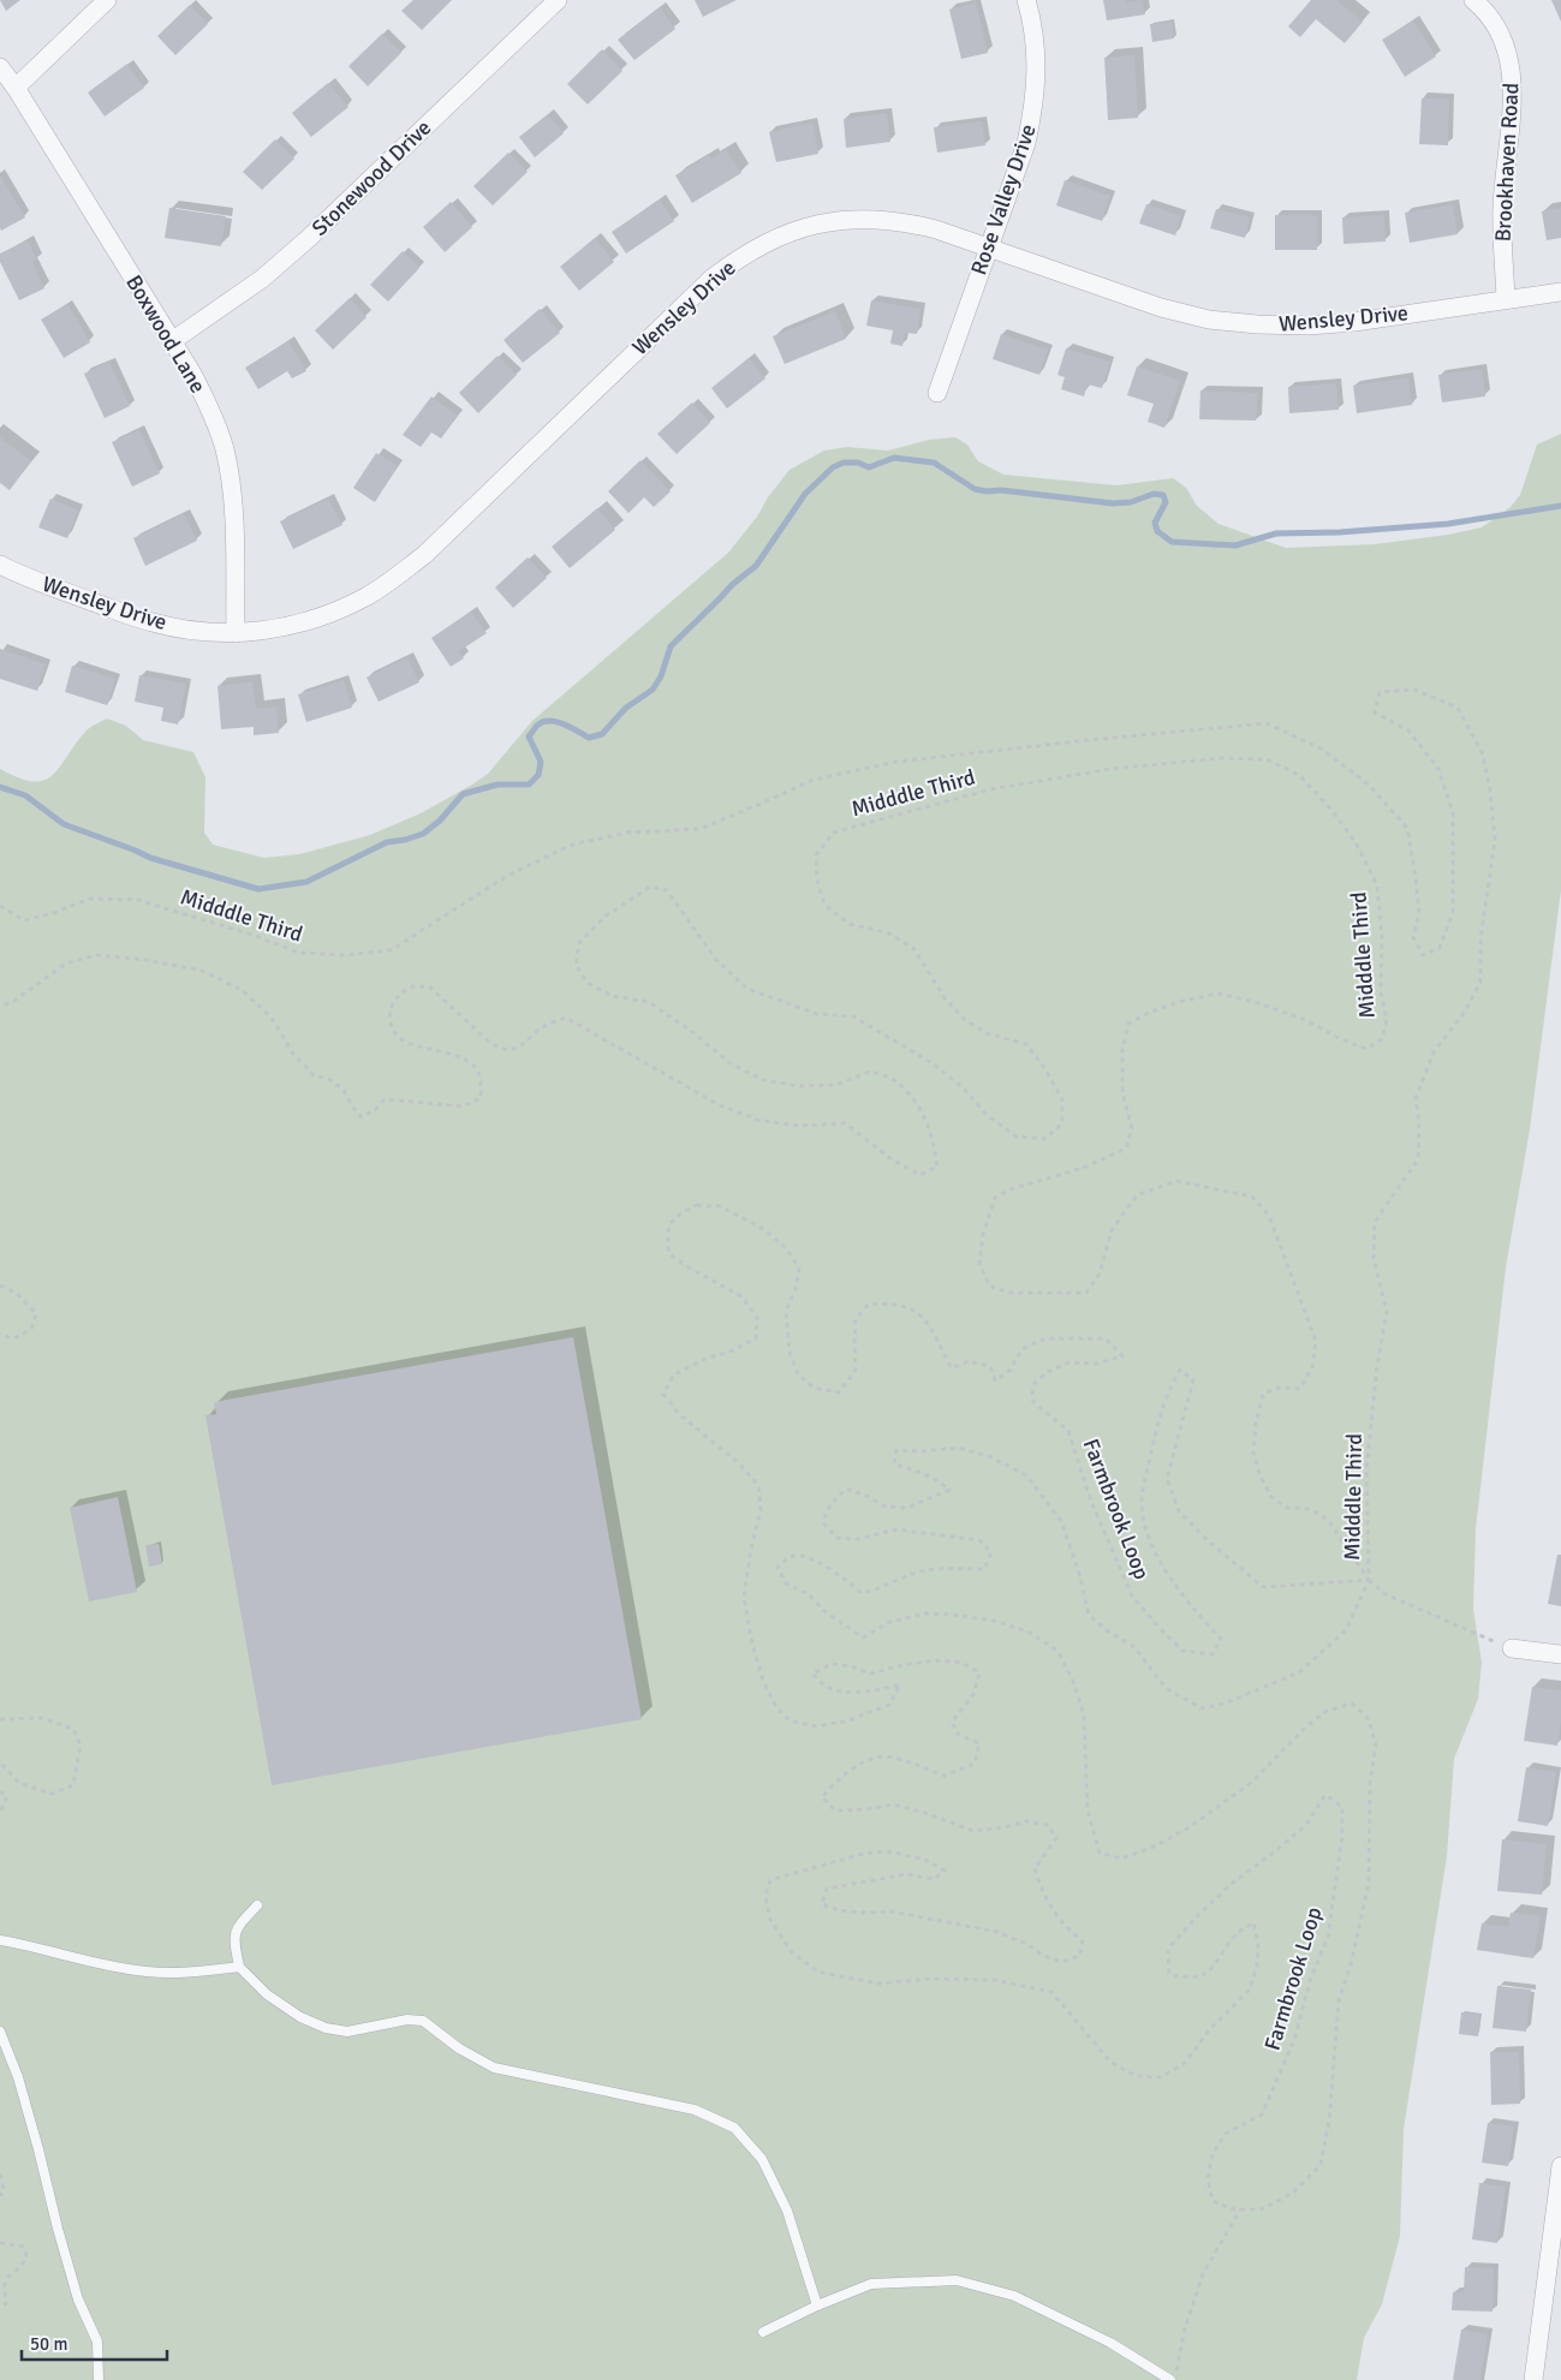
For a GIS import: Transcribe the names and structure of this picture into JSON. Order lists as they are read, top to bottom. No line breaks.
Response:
{"streets":{"street":["Brookhaven Road","Stonewood Drive","Rose Valley Drive","Wensley Drive","Boxwood Lane"],"path":["Midddle Third","Farmbrook Loop"]},"crossings":[["Brookhaven Road","Wensley Drive"],["Stonewood Drive","Boxwood Lane"],["Rose Valley Drive","Wensley Drive"],["Wensley Drive","Boxwood Lane"],["Midddle Third","Farmbrook Loop"]],"scale_bar":"50 m"}
